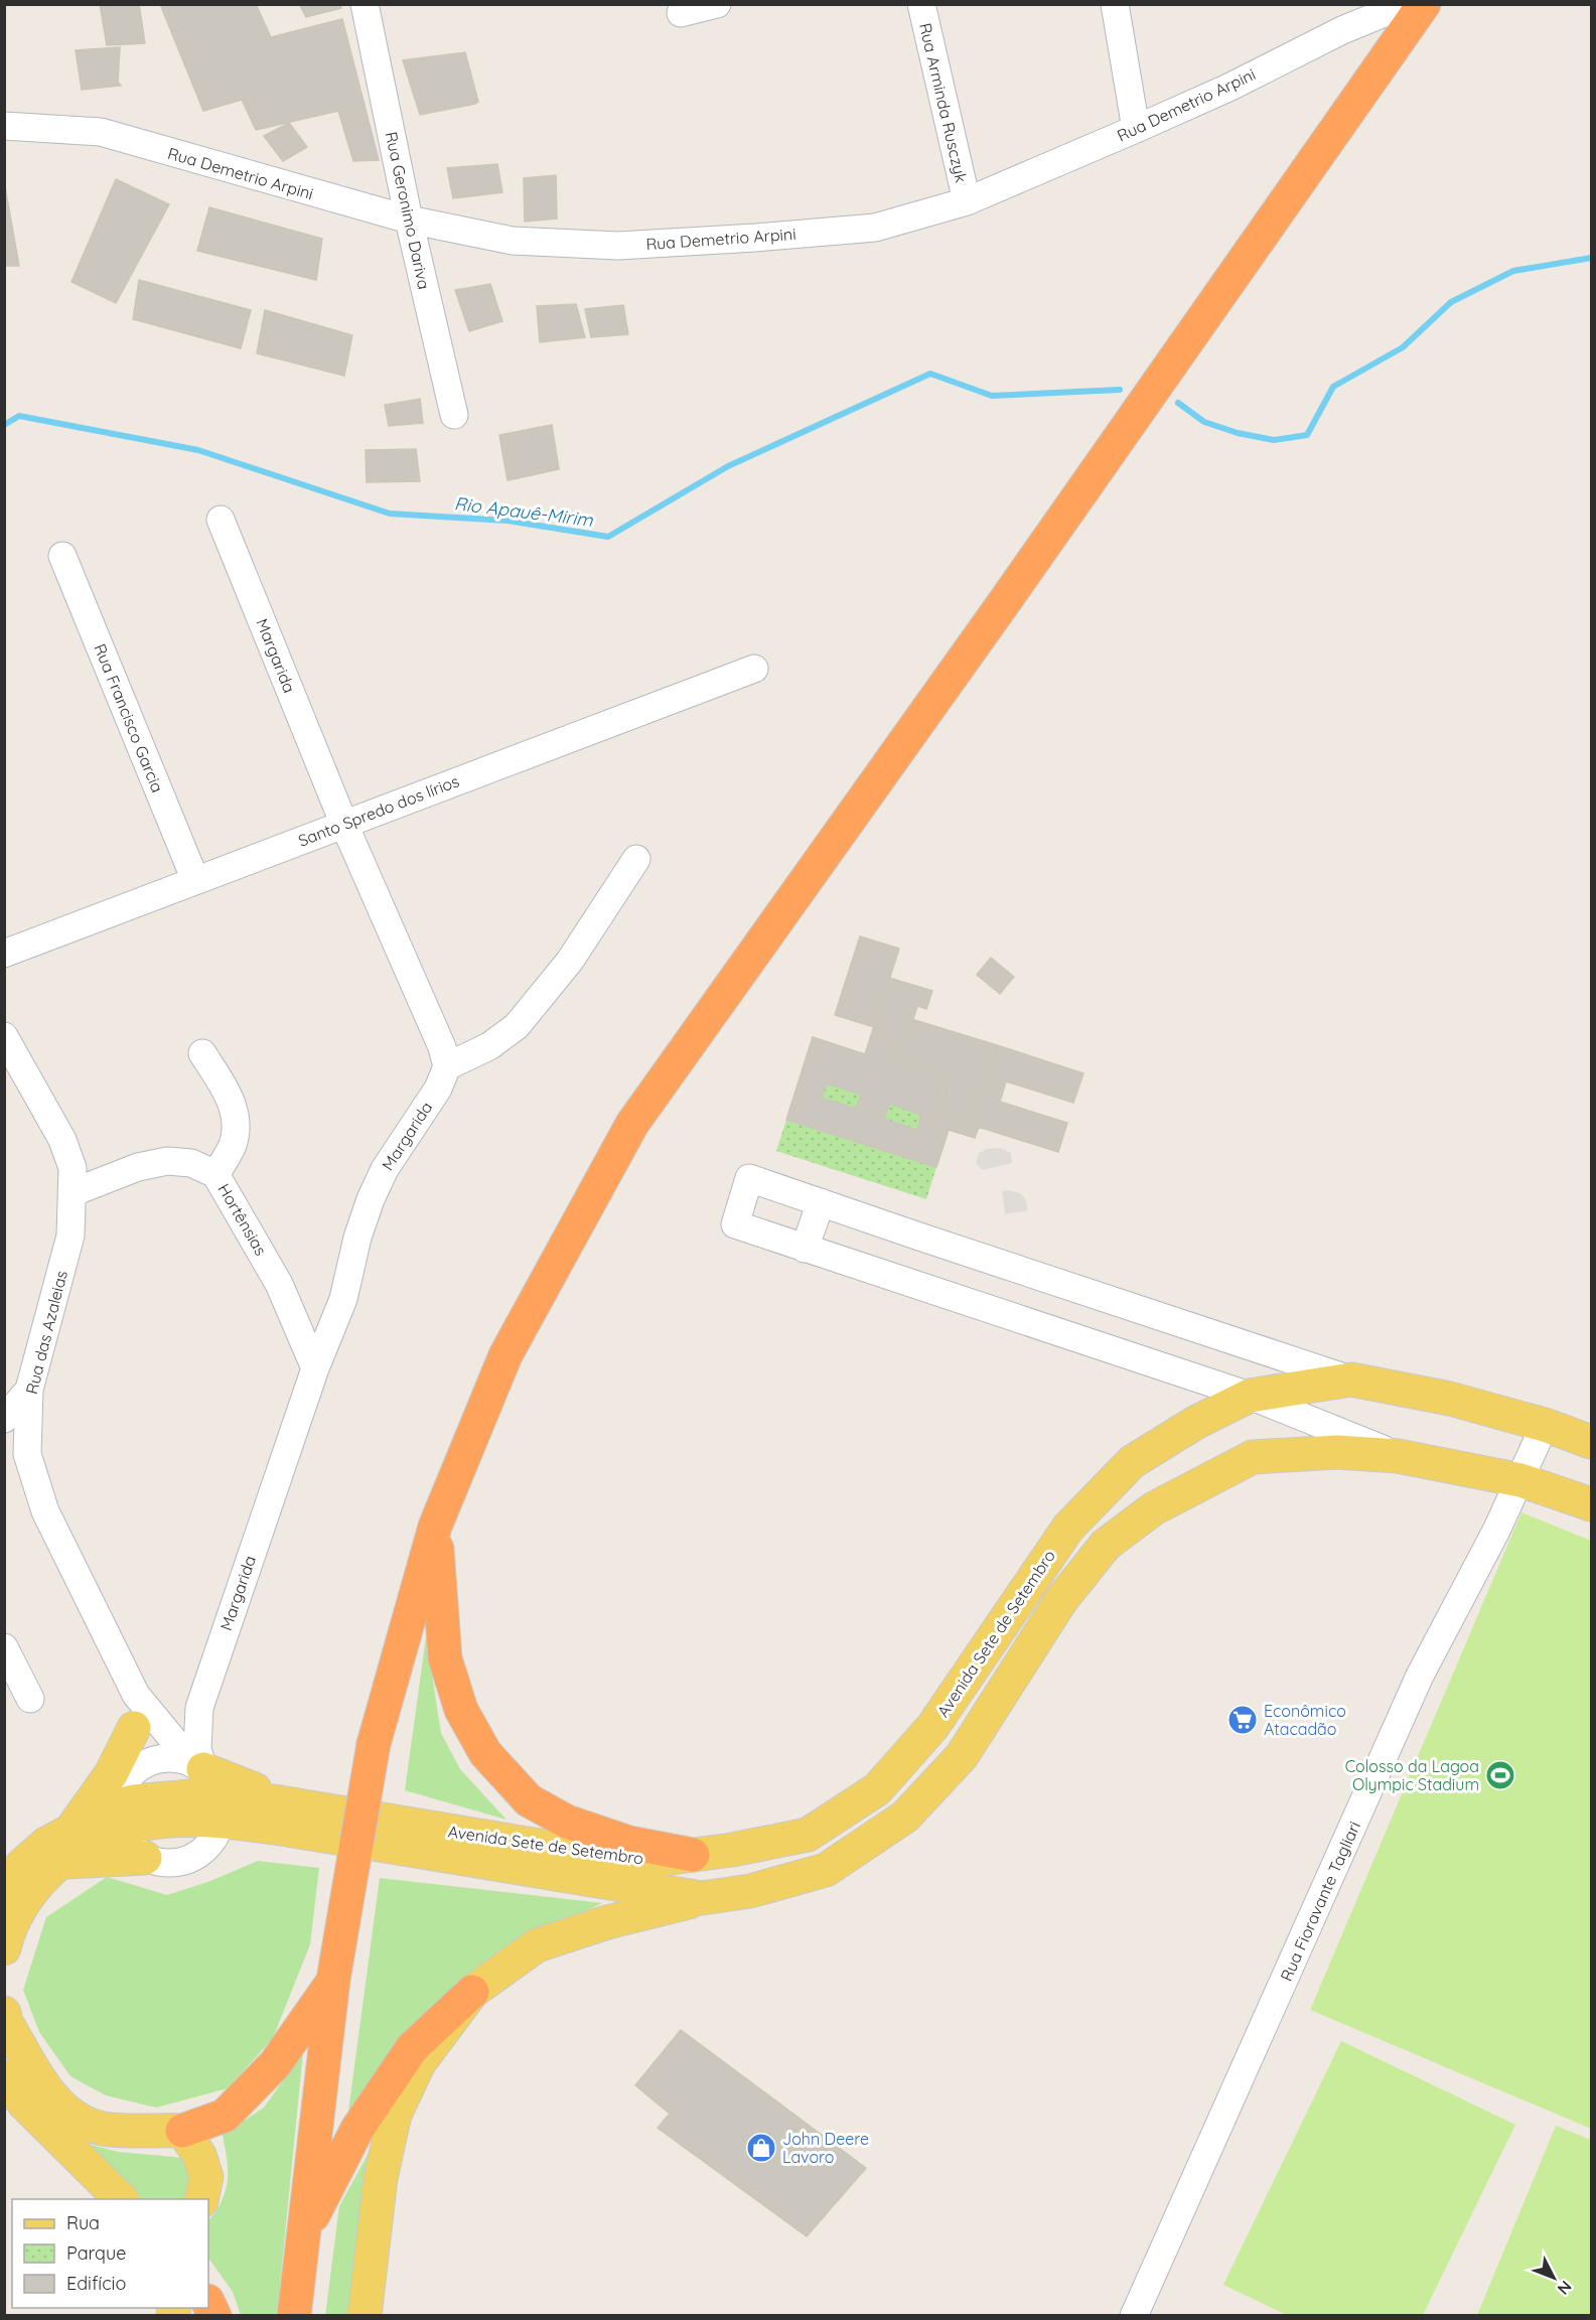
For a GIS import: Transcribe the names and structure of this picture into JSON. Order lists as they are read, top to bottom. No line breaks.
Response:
{"streets":{"main road":["Avenida Sete de Setembro"],"street":["Rua Arminda Rusczyk","Rua Demetrio Arpini","Rua Geronimo Dariva","Margarida","Rua Francisco Garcia","Santo Spredo dos lírios","Hortênsias","Rua das Azaleias","Rua Fioravante Tagliari"]},"crossings":[["Rua Arminda Rusczyk","Rua Demetrio Arpini"],["Rua Demetrio Arpini","Rua Geronimo Dariva"],["Margarida","Santo Spredo dos lírios"],["Margarida","Hortênsias"],["Margarida","Rua das Azaleias"],["Margarida","Avenida Sete de Setembro"],["Rua Francisco Garcia","Santo Spredo dos lírios"],["Hortênsias","Rua das Azaleias"],["Rua das Azaleias","Avenida Sete de Setembro"],["Avenida Sete de Setembro","Rua Fioravante Tagliari"]],"water":["Rio Apauê-Mirim"],"places":{"supermarket":["Econômico Atacadão"],"sports":["Colosso da Lagoa Olympic Stadium"],"shop":["John Deere Lavoro"]},"legend":["Rua","Parque","Edifício"],"north":"bottom right"}
